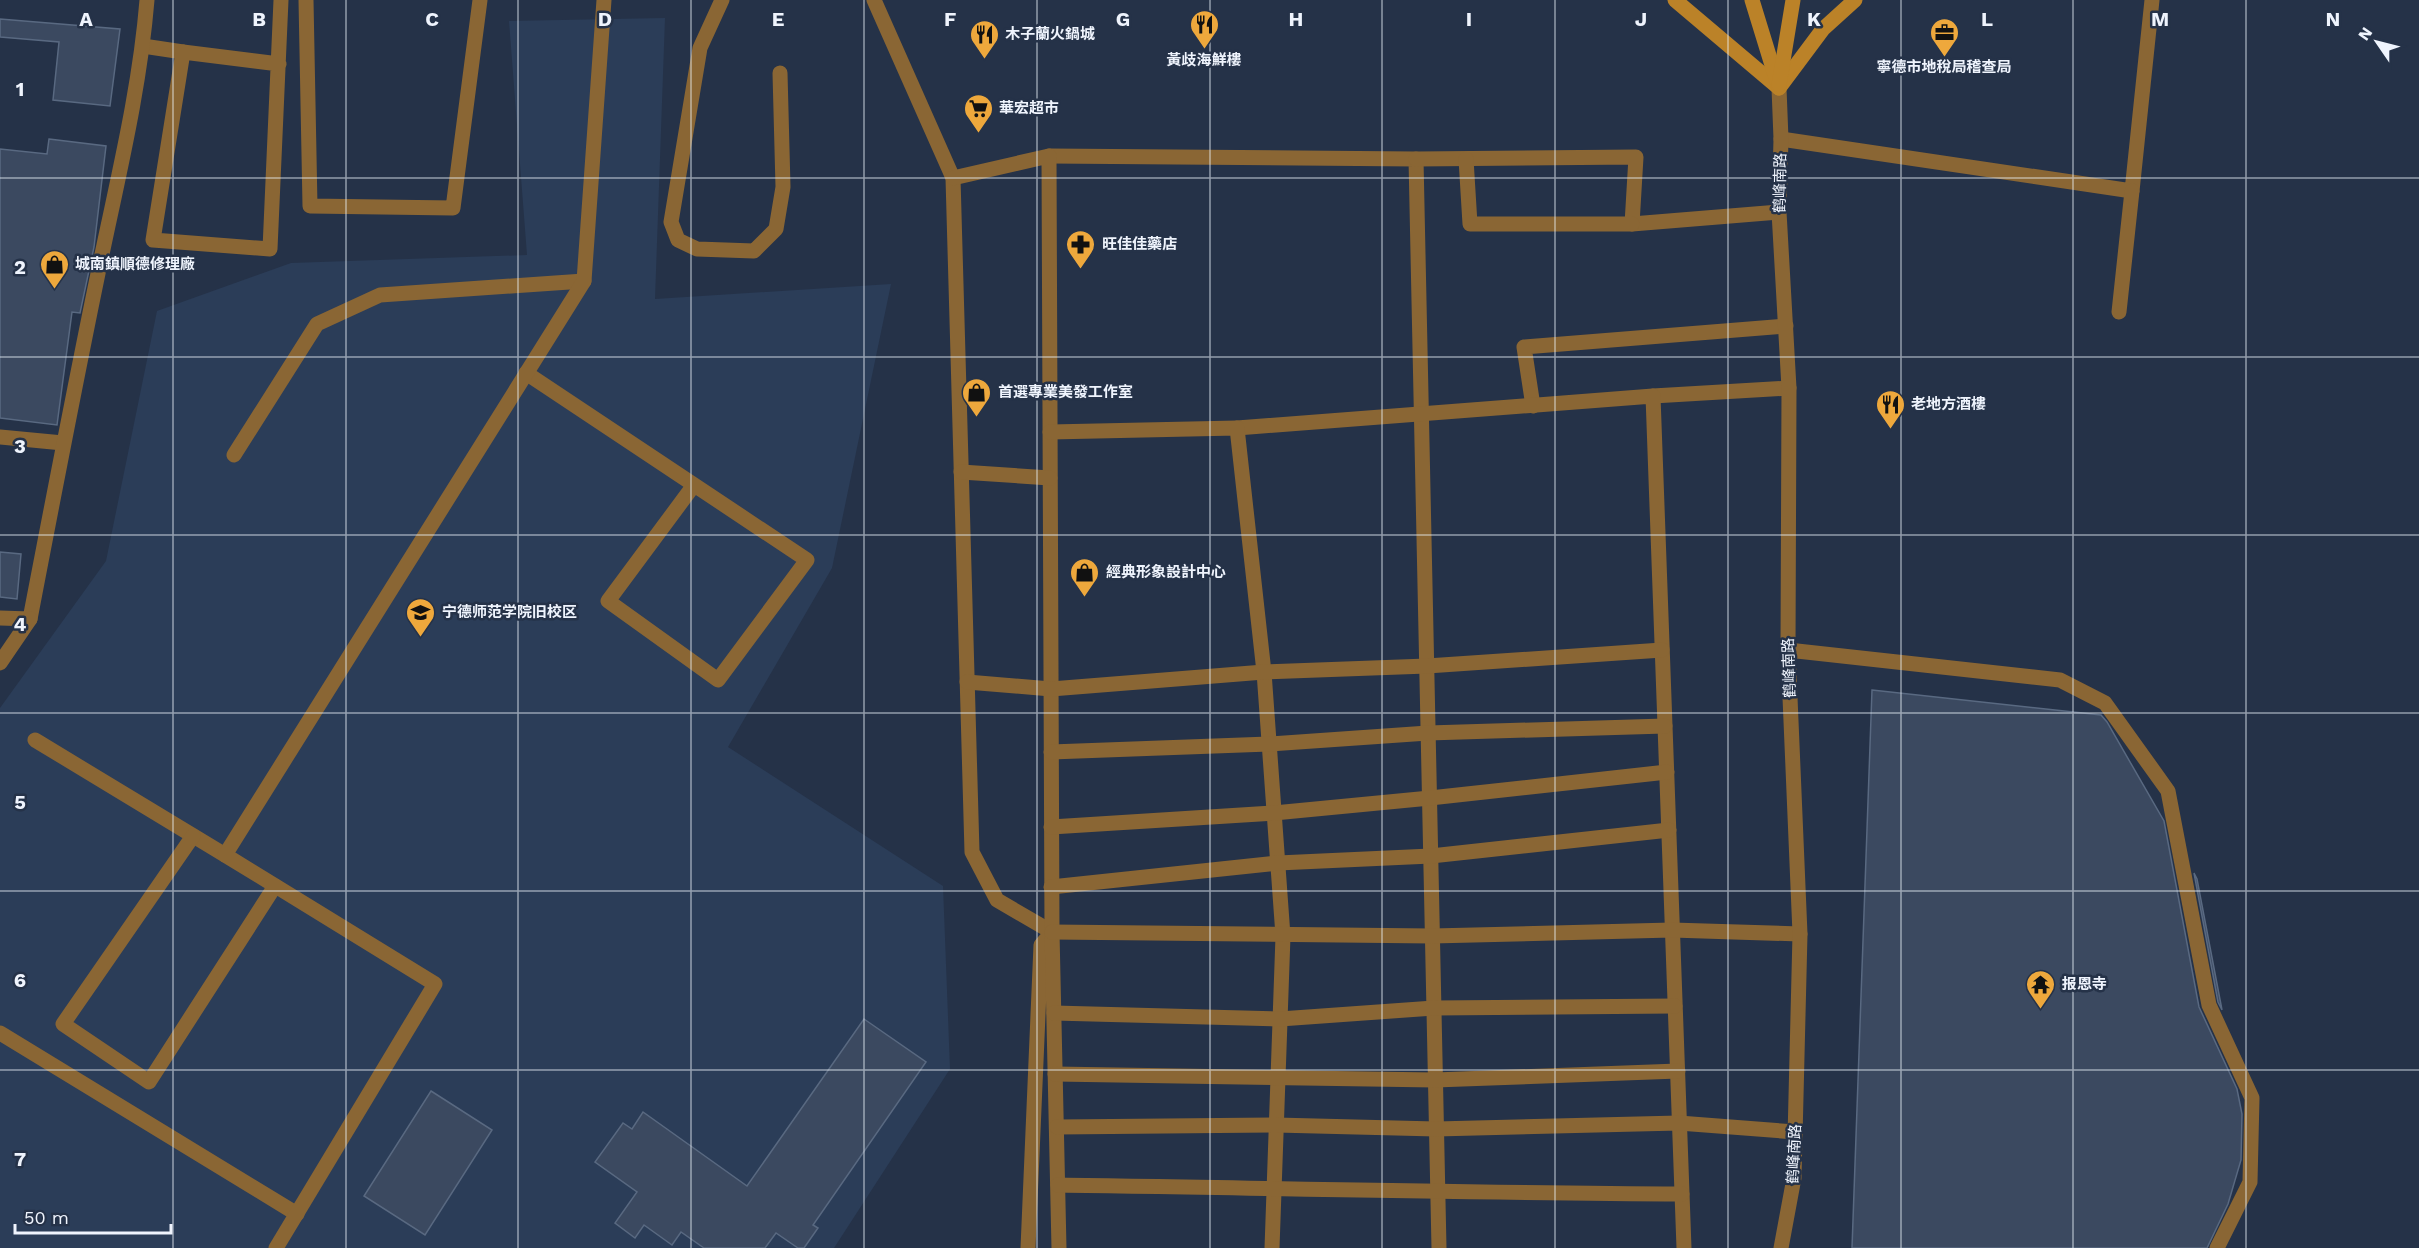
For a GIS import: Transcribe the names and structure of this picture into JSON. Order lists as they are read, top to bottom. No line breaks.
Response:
{"streets":{"street":["鹤峰南路"]},"places":{"restaurant":["黃歧海鮮樓","木子蘭火鍋城","老地方酒樓"],"office":["寧德市地稅局稽查局"],"supermarket":["華宏超市"],"pharmacy":["旺佳佳藥店"],"shop":["城南鎮順德修理廠","首選專業美發工作室","經典形象設計中心"],"school or university":["宁德师范学院旧校区"],"temple":["报恩寺"]},"scale_bar":"50 m","north":"top left","grid":{"columns":["A","B","C","D","E","F","G","H","I","J","K","L","M","N"],"rows":["1","2","3","4","5","6","7"]}}
